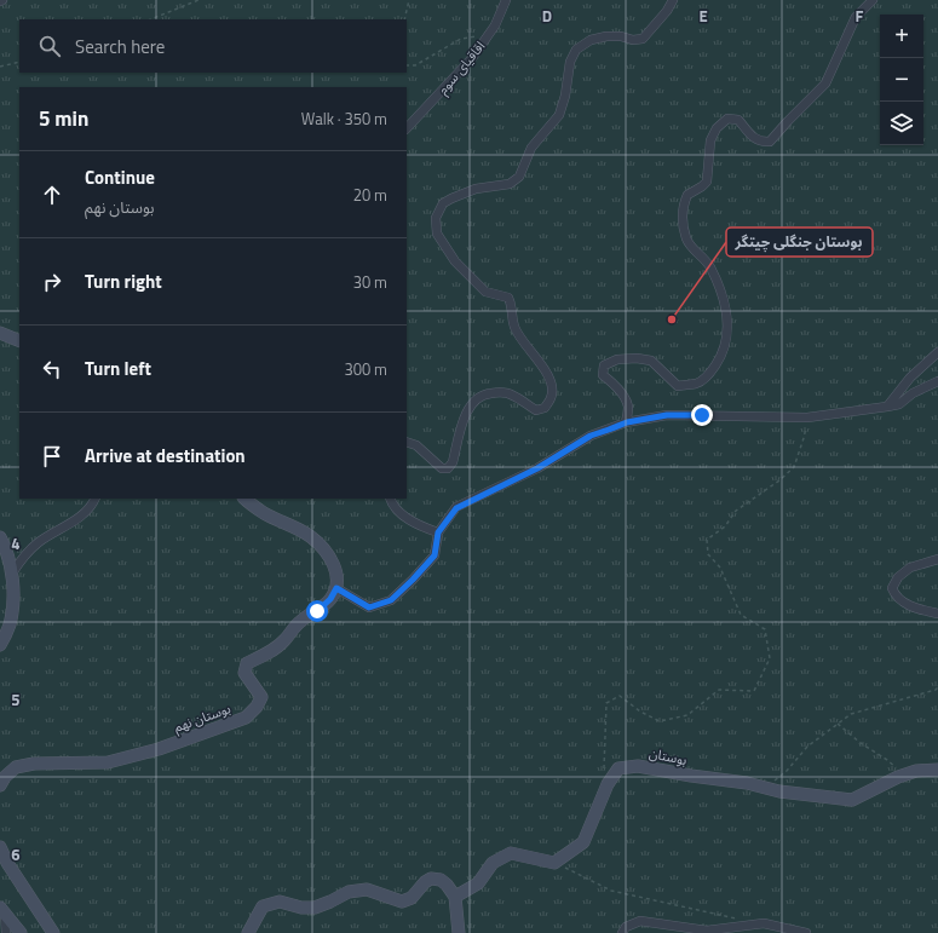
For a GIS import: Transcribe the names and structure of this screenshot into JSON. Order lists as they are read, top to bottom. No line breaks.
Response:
{"streets":{"street":["اقاقیای سوم","بوستان نهم","بوستان"]},"places":["بوستان جنگلی چیتگر"],"page":{"map_buttons":["+","−"],"search":"Search here","heading":["5 min","Walk · 350 m"],"list":[["Continue","بوستان نهم","20 m"],["Turn right","30 m"],["Turn left","300 m"],"Arrive at destination"]},"grid":{"columns":["D","E","F"],"rows":["4","5","6"]}}
